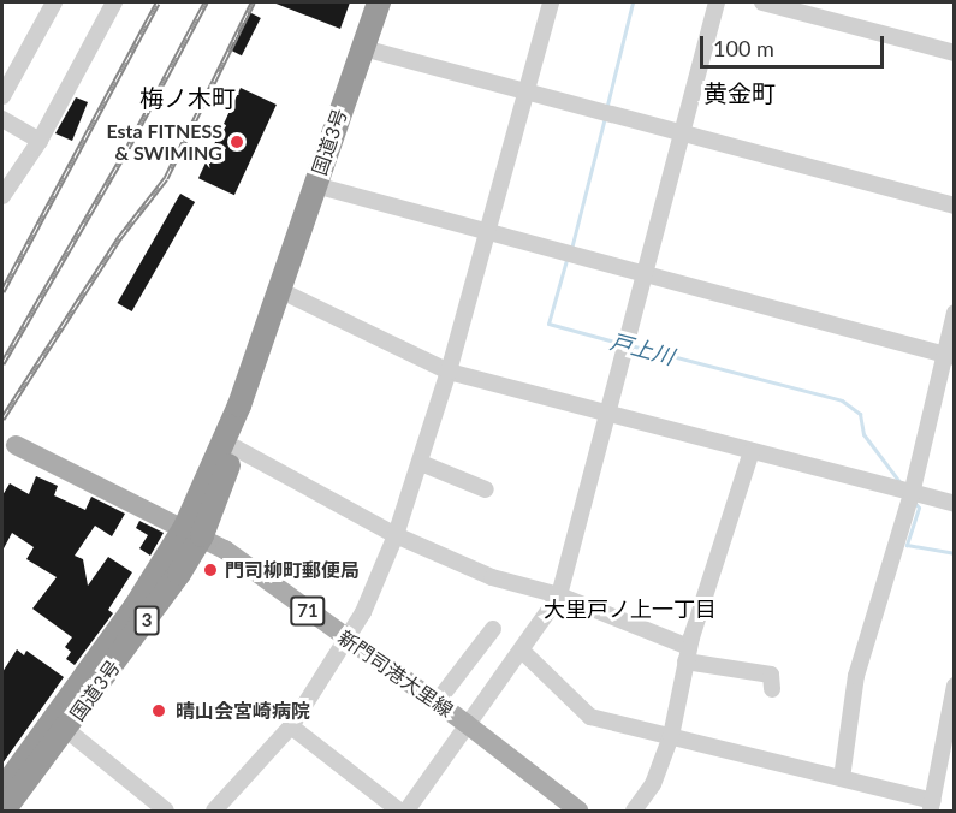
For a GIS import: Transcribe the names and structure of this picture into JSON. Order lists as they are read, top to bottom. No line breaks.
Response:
{"streets":{"highway":["国道3号","3"],"main road":["71","新門司港大里線"]},"crossings":[["国道3号","新門司港大里線"]],"districts":["黄金町","梅ノ木町","大里戸ノ上一丁目"],"water":["戸上川"],"places":["Esta FITNESS & SWIMING","門司柳町郵便局","晴山会宮崎病院"],"scale_bar":"100 m"}
